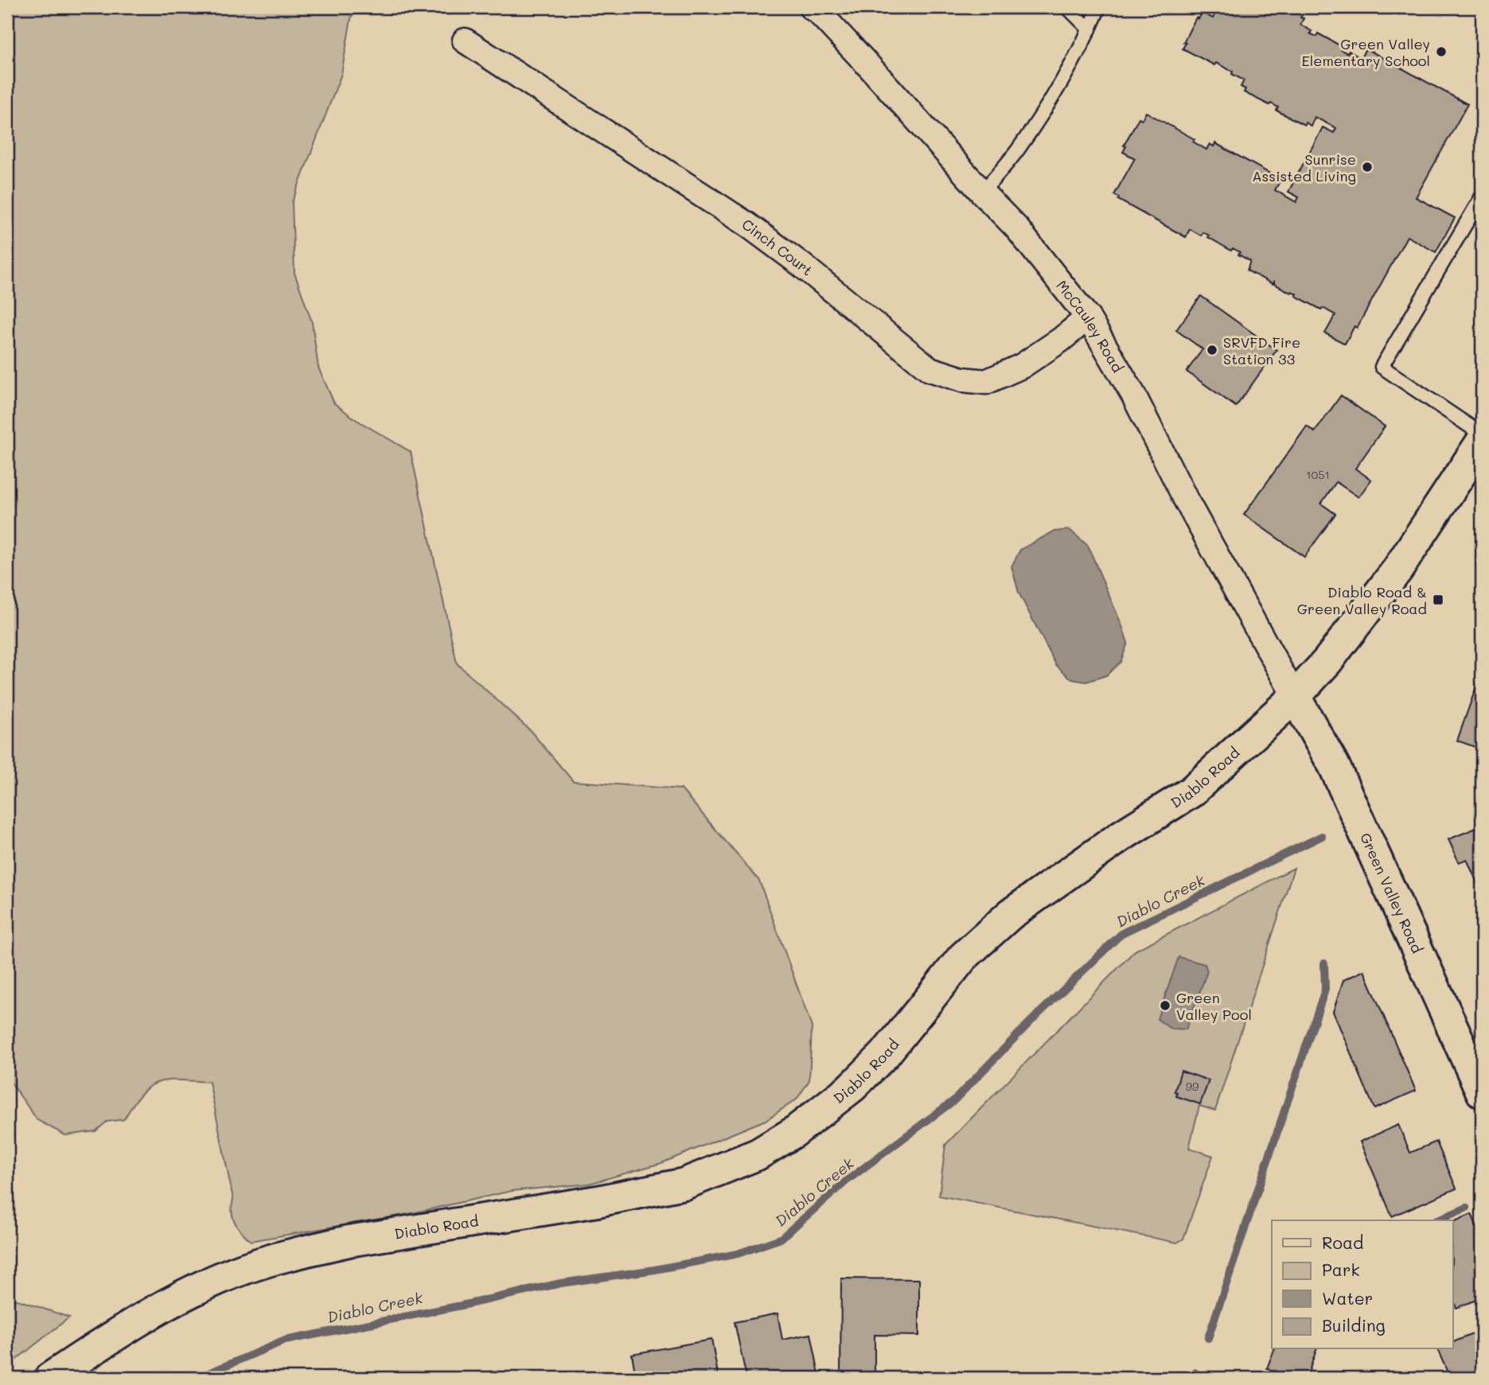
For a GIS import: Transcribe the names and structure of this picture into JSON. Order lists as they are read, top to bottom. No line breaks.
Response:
{"streets":{"street":["Cinch Court","McCauley Road","Diablo Road","Green Valley Road"]},"crossings":[["Cinch Court","McCauley Road"],["McCauley Road","Diablo Road"],["McCauley Road","Green Valley Road"],["Diablo Road","Green Valley Road"]],"water":["Diablo Creek"],"places":{"other":["Green Valley Elementary School","Sunrise Assisted Living","SRVFD Fire Station 33","Green Valley Pool"],"transit":["Diablo Road & Green Valley Road"]},"house_numbers":["1051","99"],"legend":["Road","Park","Water","Building"]}
